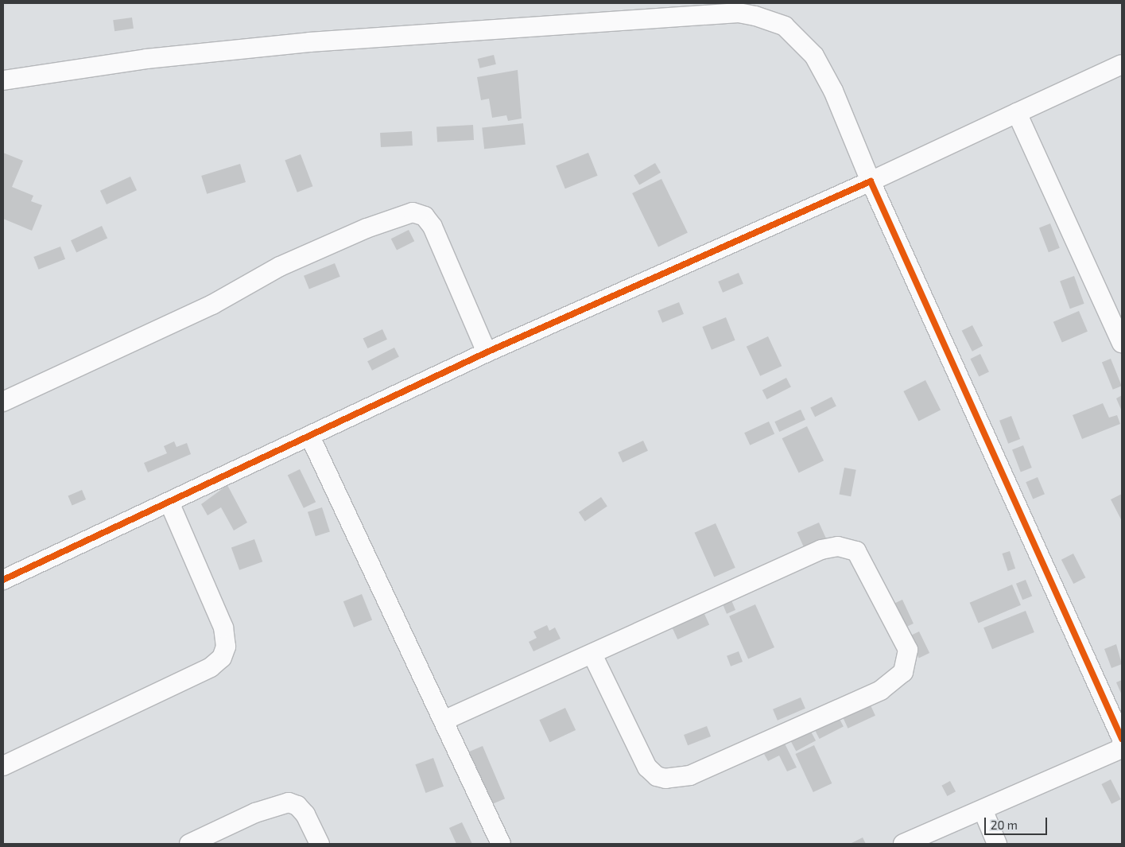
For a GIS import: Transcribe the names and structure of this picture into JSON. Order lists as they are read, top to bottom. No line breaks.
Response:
{"scale_bar":"20 m"}
